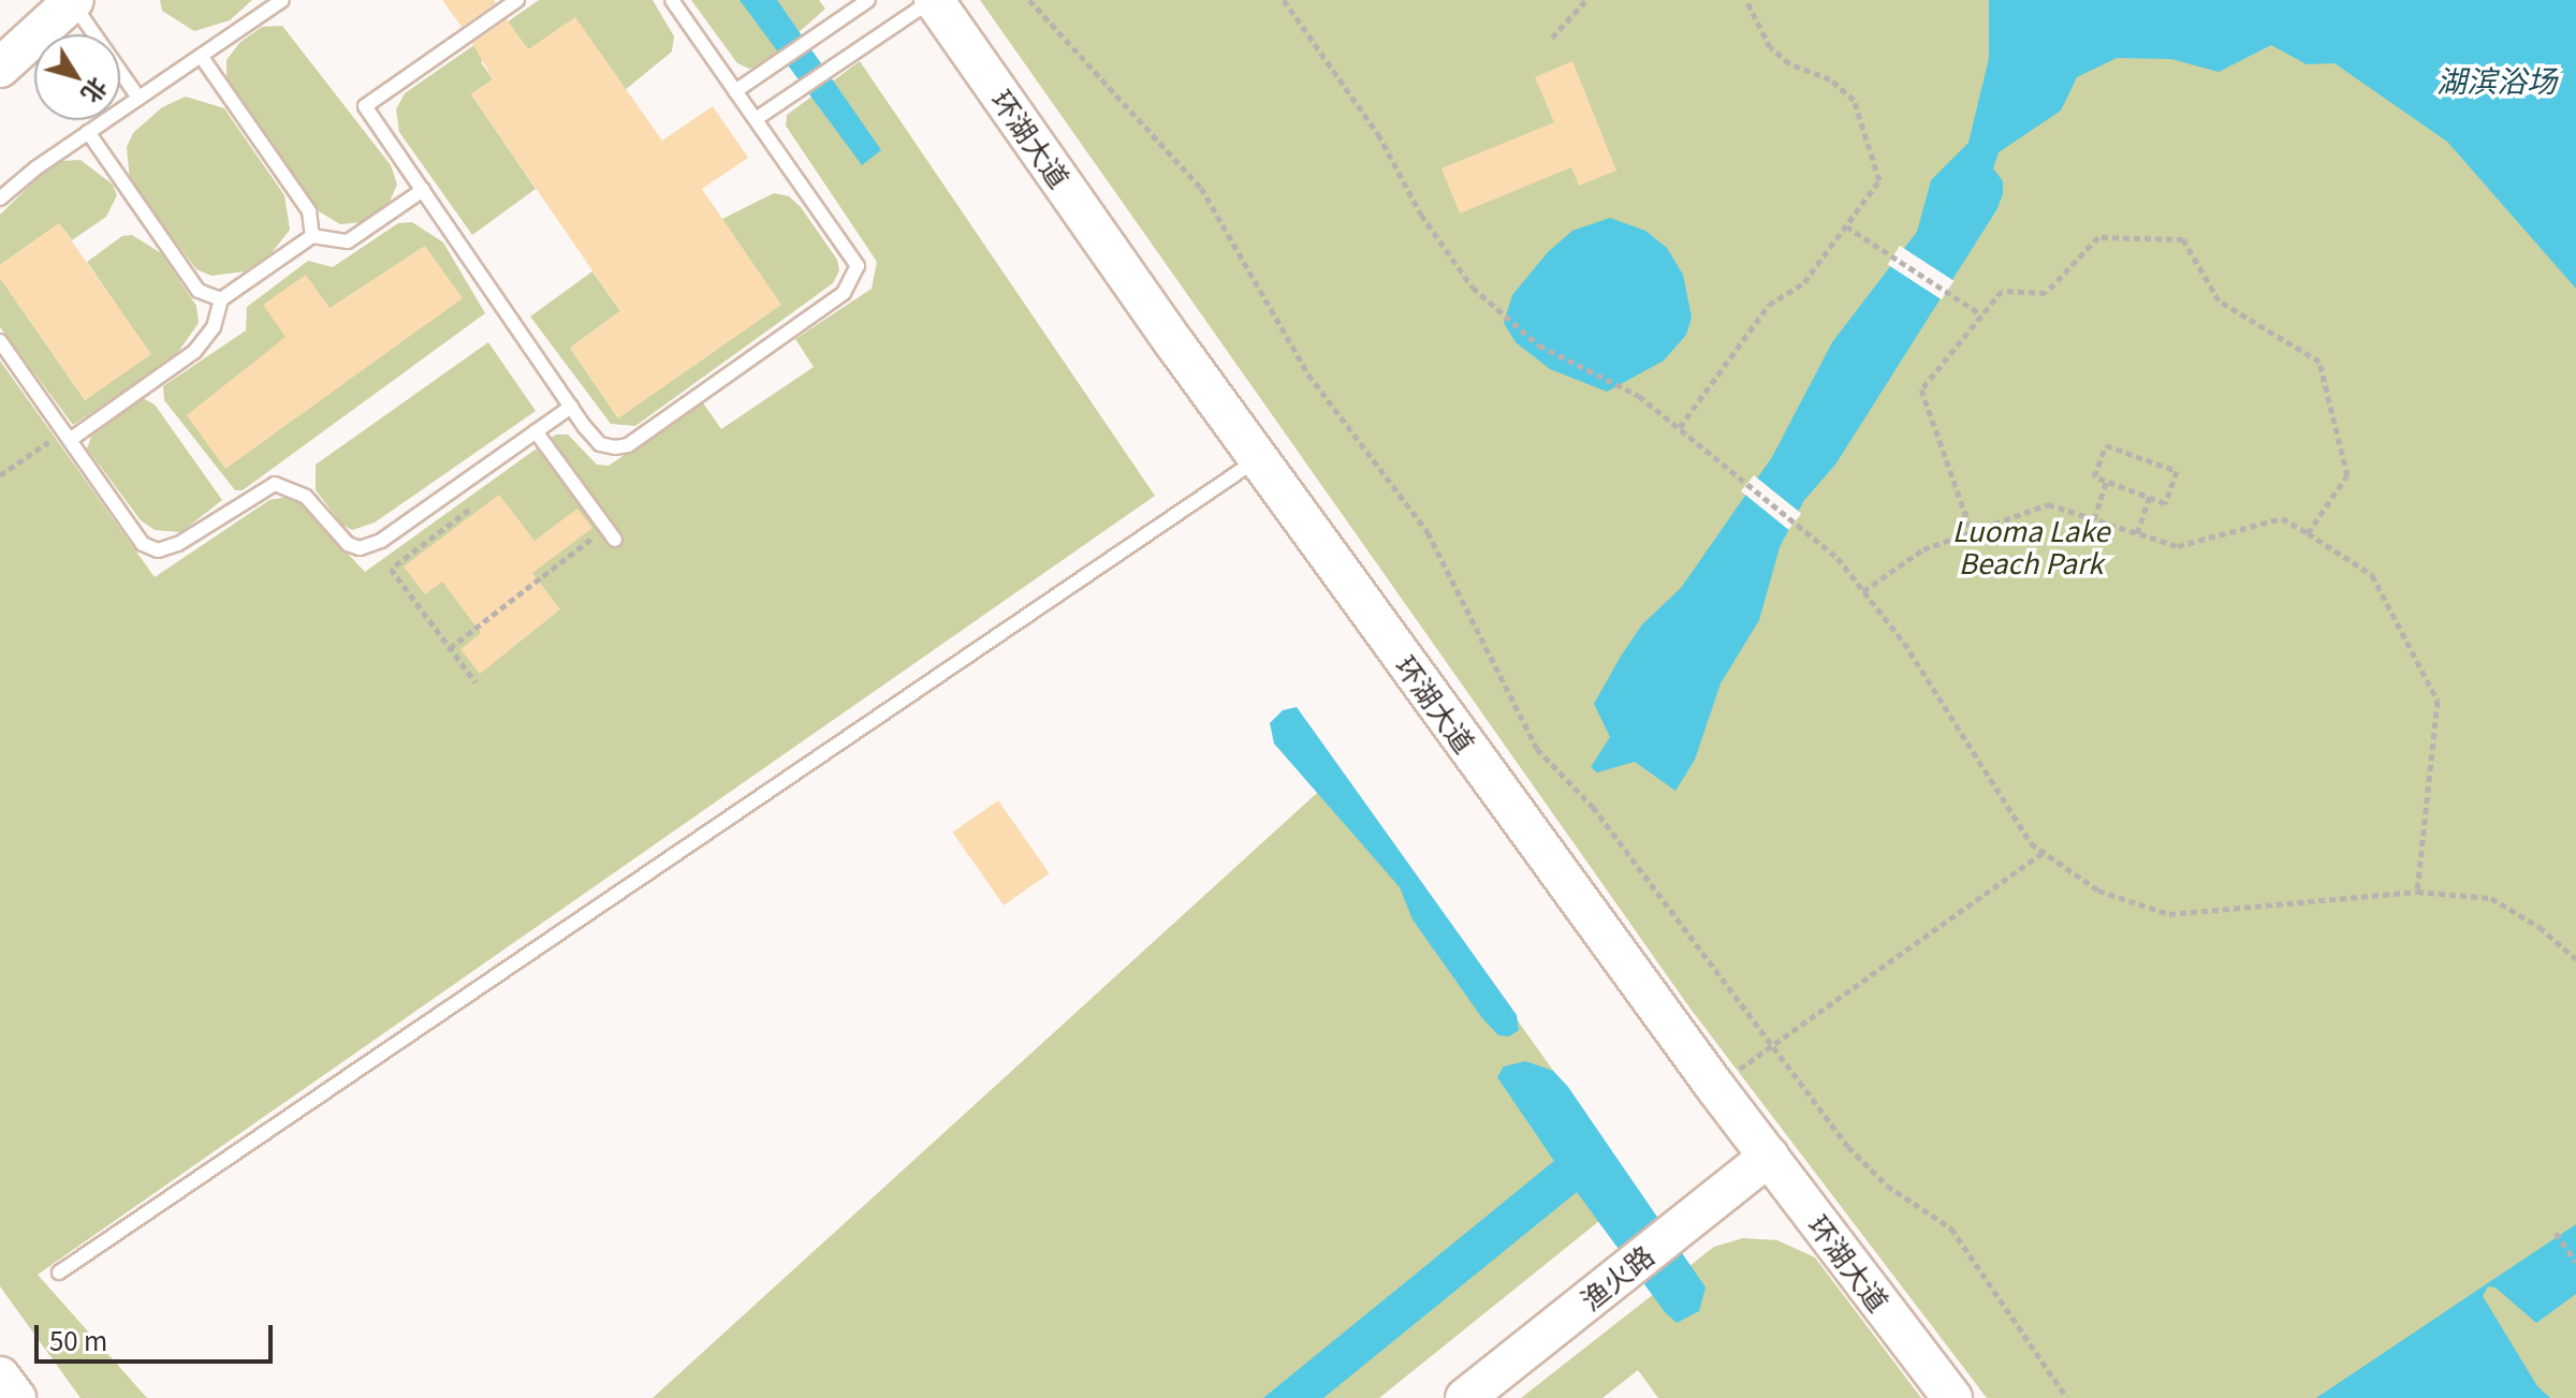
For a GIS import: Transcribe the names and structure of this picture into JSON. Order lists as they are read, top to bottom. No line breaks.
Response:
{"streets":{"main road":["环湖大道","渔火路"]},"crossings":[["环湖大道","渔火路"]],"water":["湖滨浴场"],"parks":["Luoma Lake Beach Park"],"scale_bar":"50 m","north":"bottom right"}
